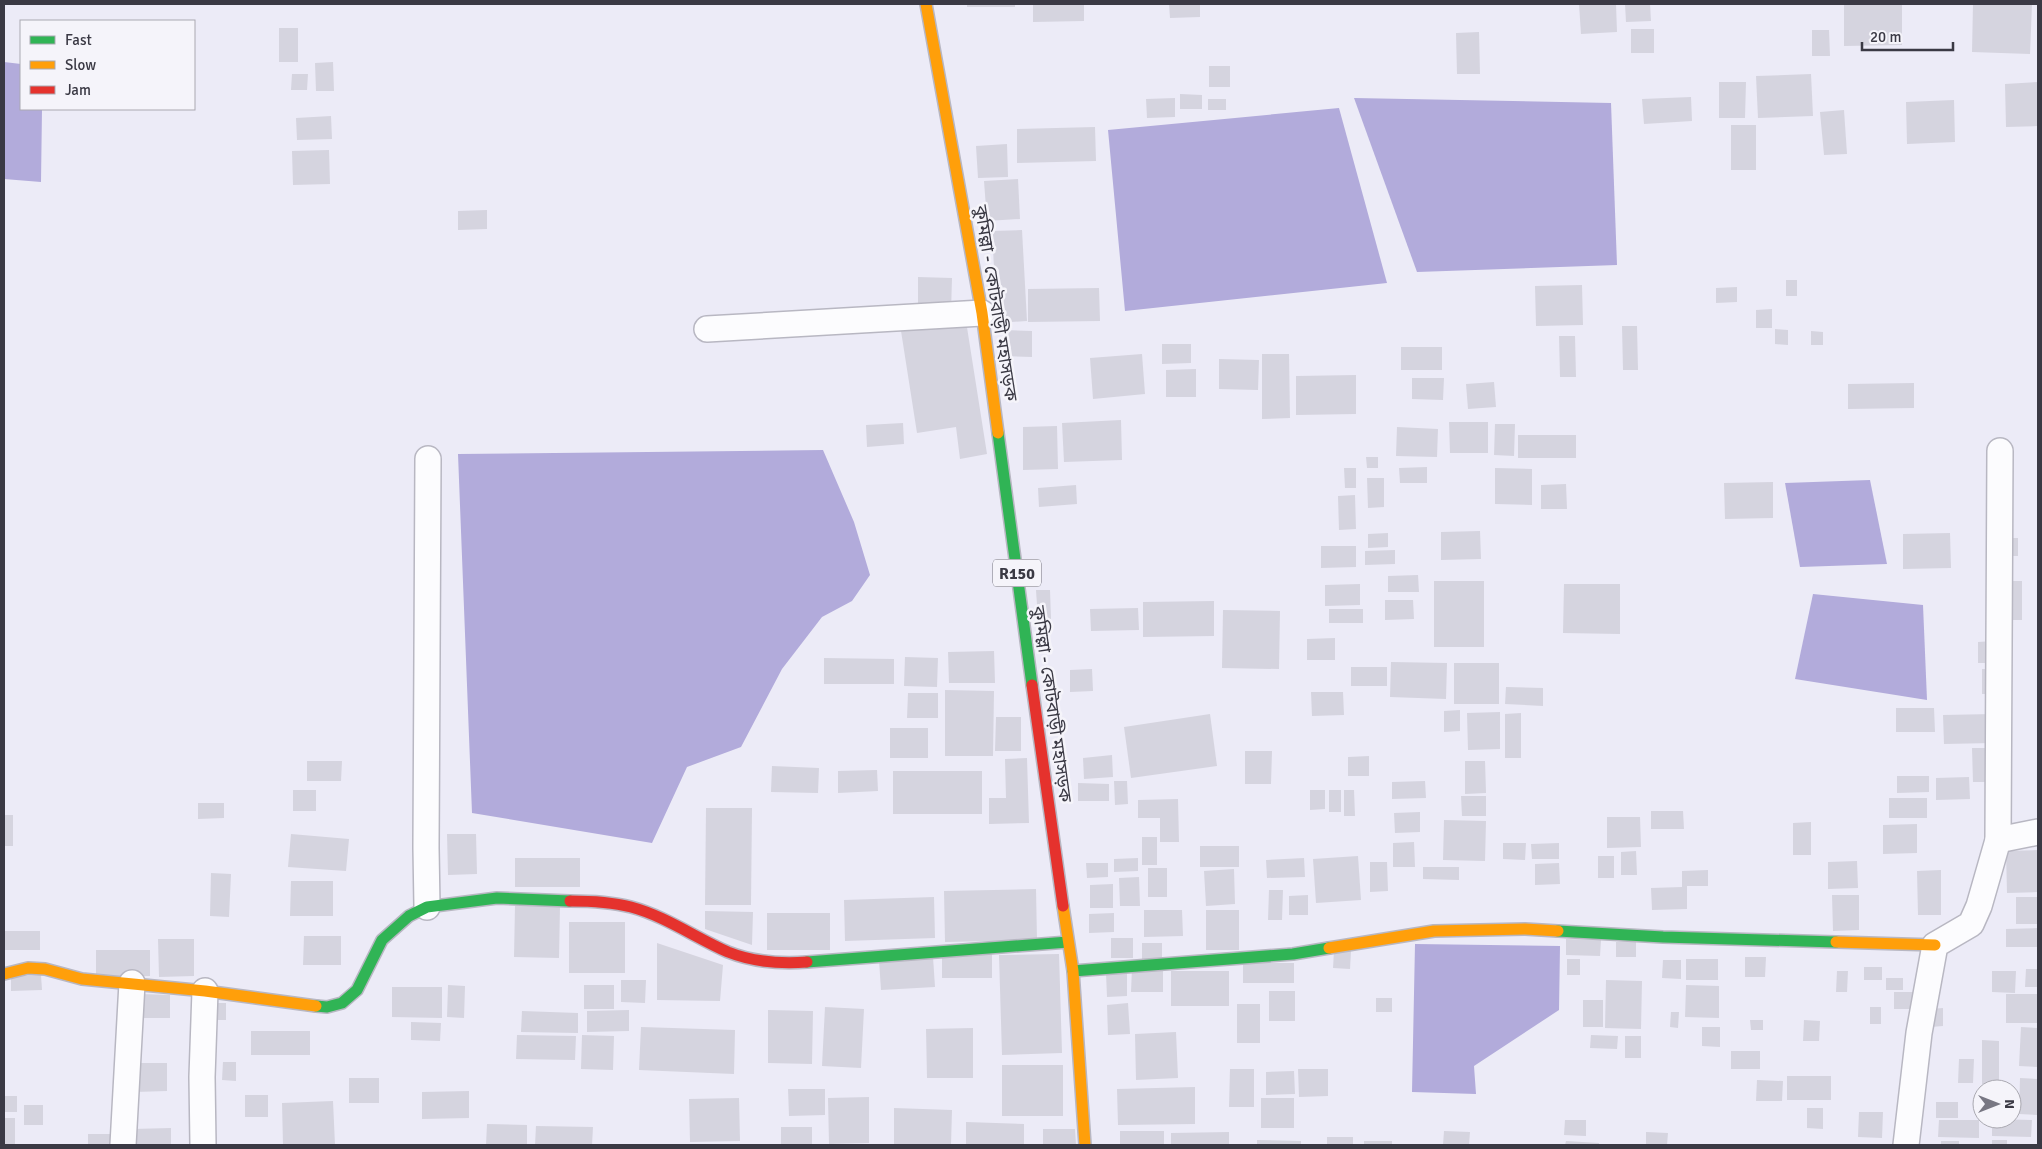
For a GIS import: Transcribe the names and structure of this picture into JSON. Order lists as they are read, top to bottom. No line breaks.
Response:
{"streets":{"street":["কুমিল্লা - কোটবাড়ী মহাসড়ক","R150"]},"legend":["Fast","Slow","Jam"],"scale_bar":"20 m","north":"right"}
